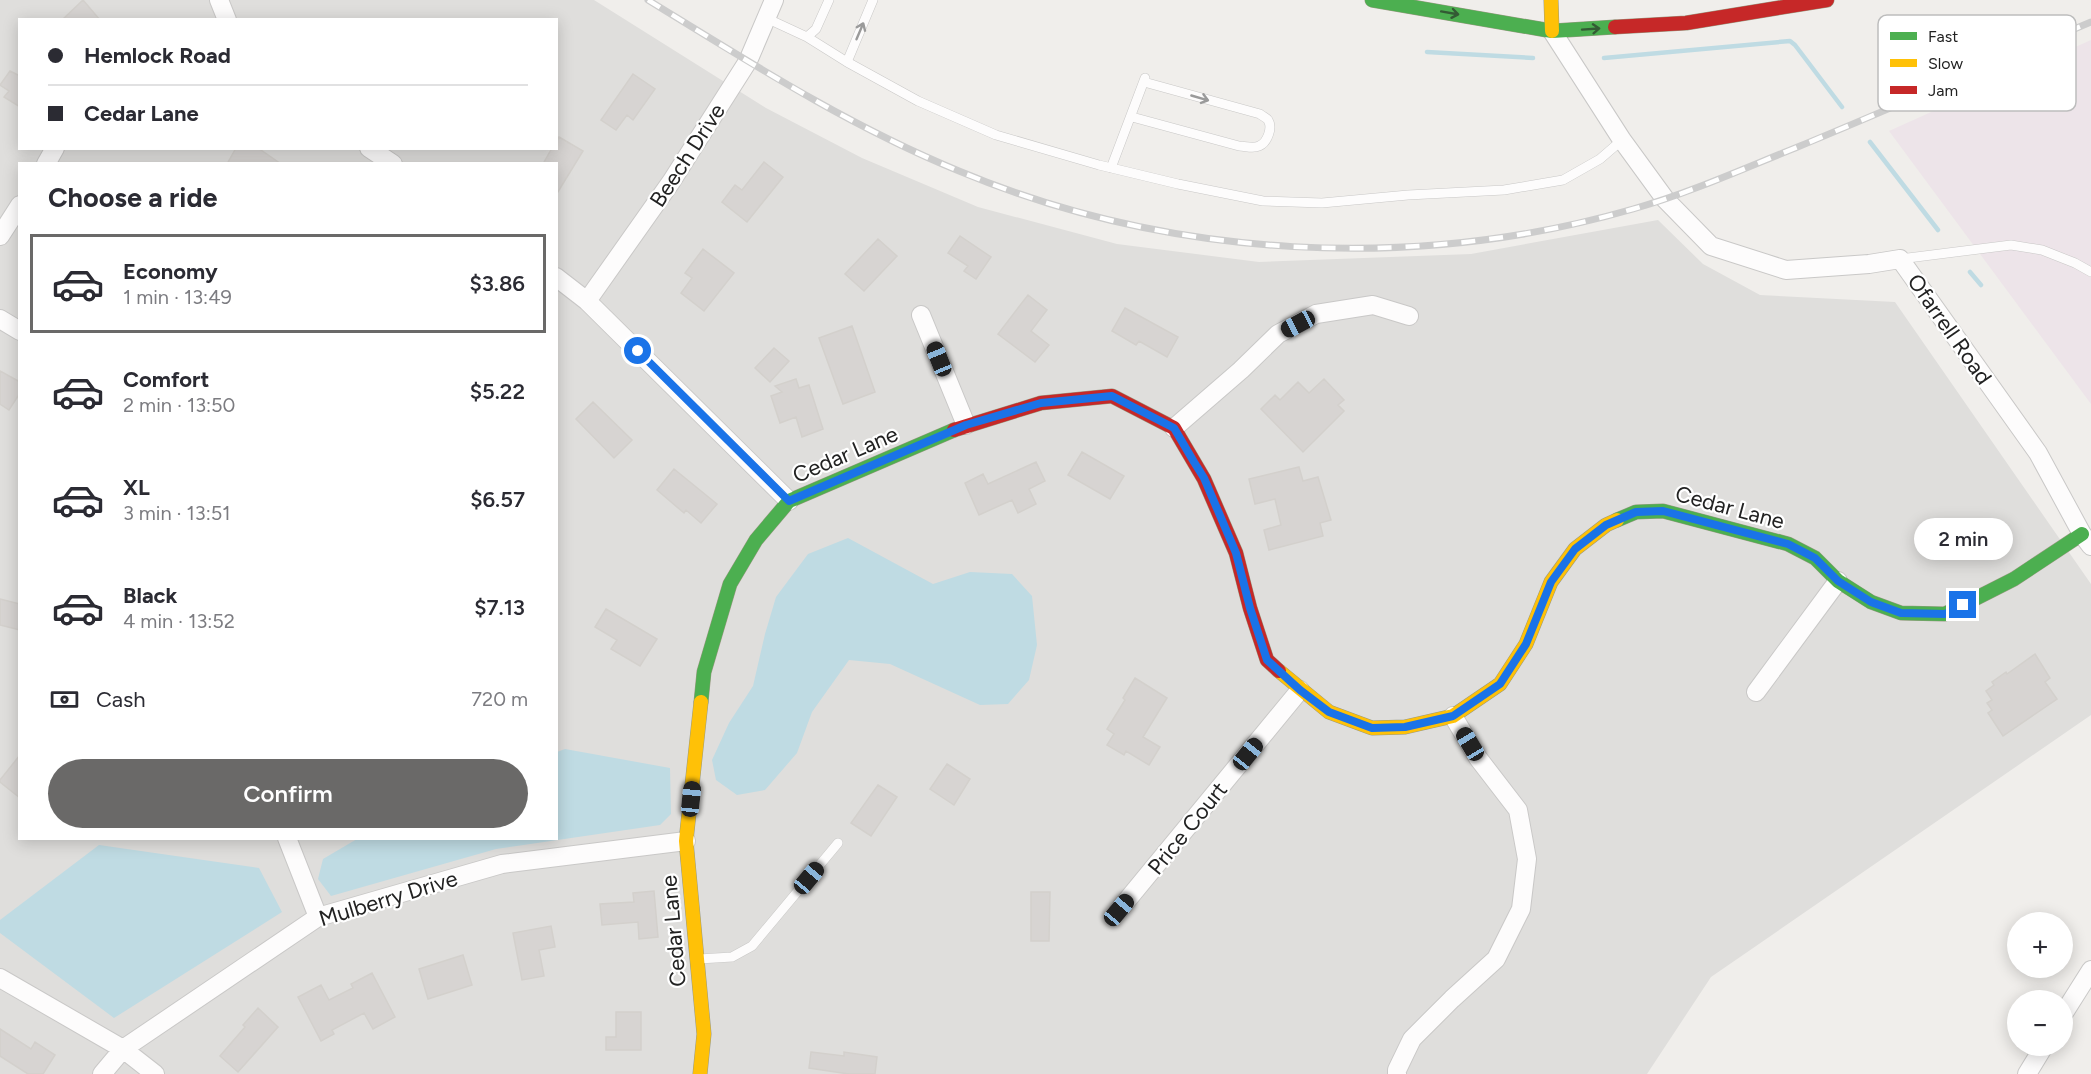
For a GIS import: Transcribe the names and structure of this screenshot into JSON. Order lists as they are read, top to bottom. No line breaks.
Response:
{"streets":{"street":["Beech Drive","Ofarrell Road","Cedar Lane","Price Court","Mulberry Drive"]},"crossings":[["Ofarrell Road","Cedar Lane"],["Cedar Lane","Price Court"],["Cedar Lane","Mulberry Drive"]],"legend":["Fast","Slow","Jam"],"page":{"banner":["Hemlock Road","Cedar Lane"],"heading":"Choose a ride","list":[{"name":"Economy","note":"1 min · 13:49","value":"$3.86"},{"name":"Comfort","note":"2 min · 13:50","value":"$5.22"},{"name":"XL","note":"3 min · 13:51","value":"$6.57"},{"name":"Black","note":"4 min · 13:52","value":"$7.13"}],"bubble":"2 min","pay":["Cash","720 m"],"buttons":"Confirm","map_buttons":["+","−"]}}
